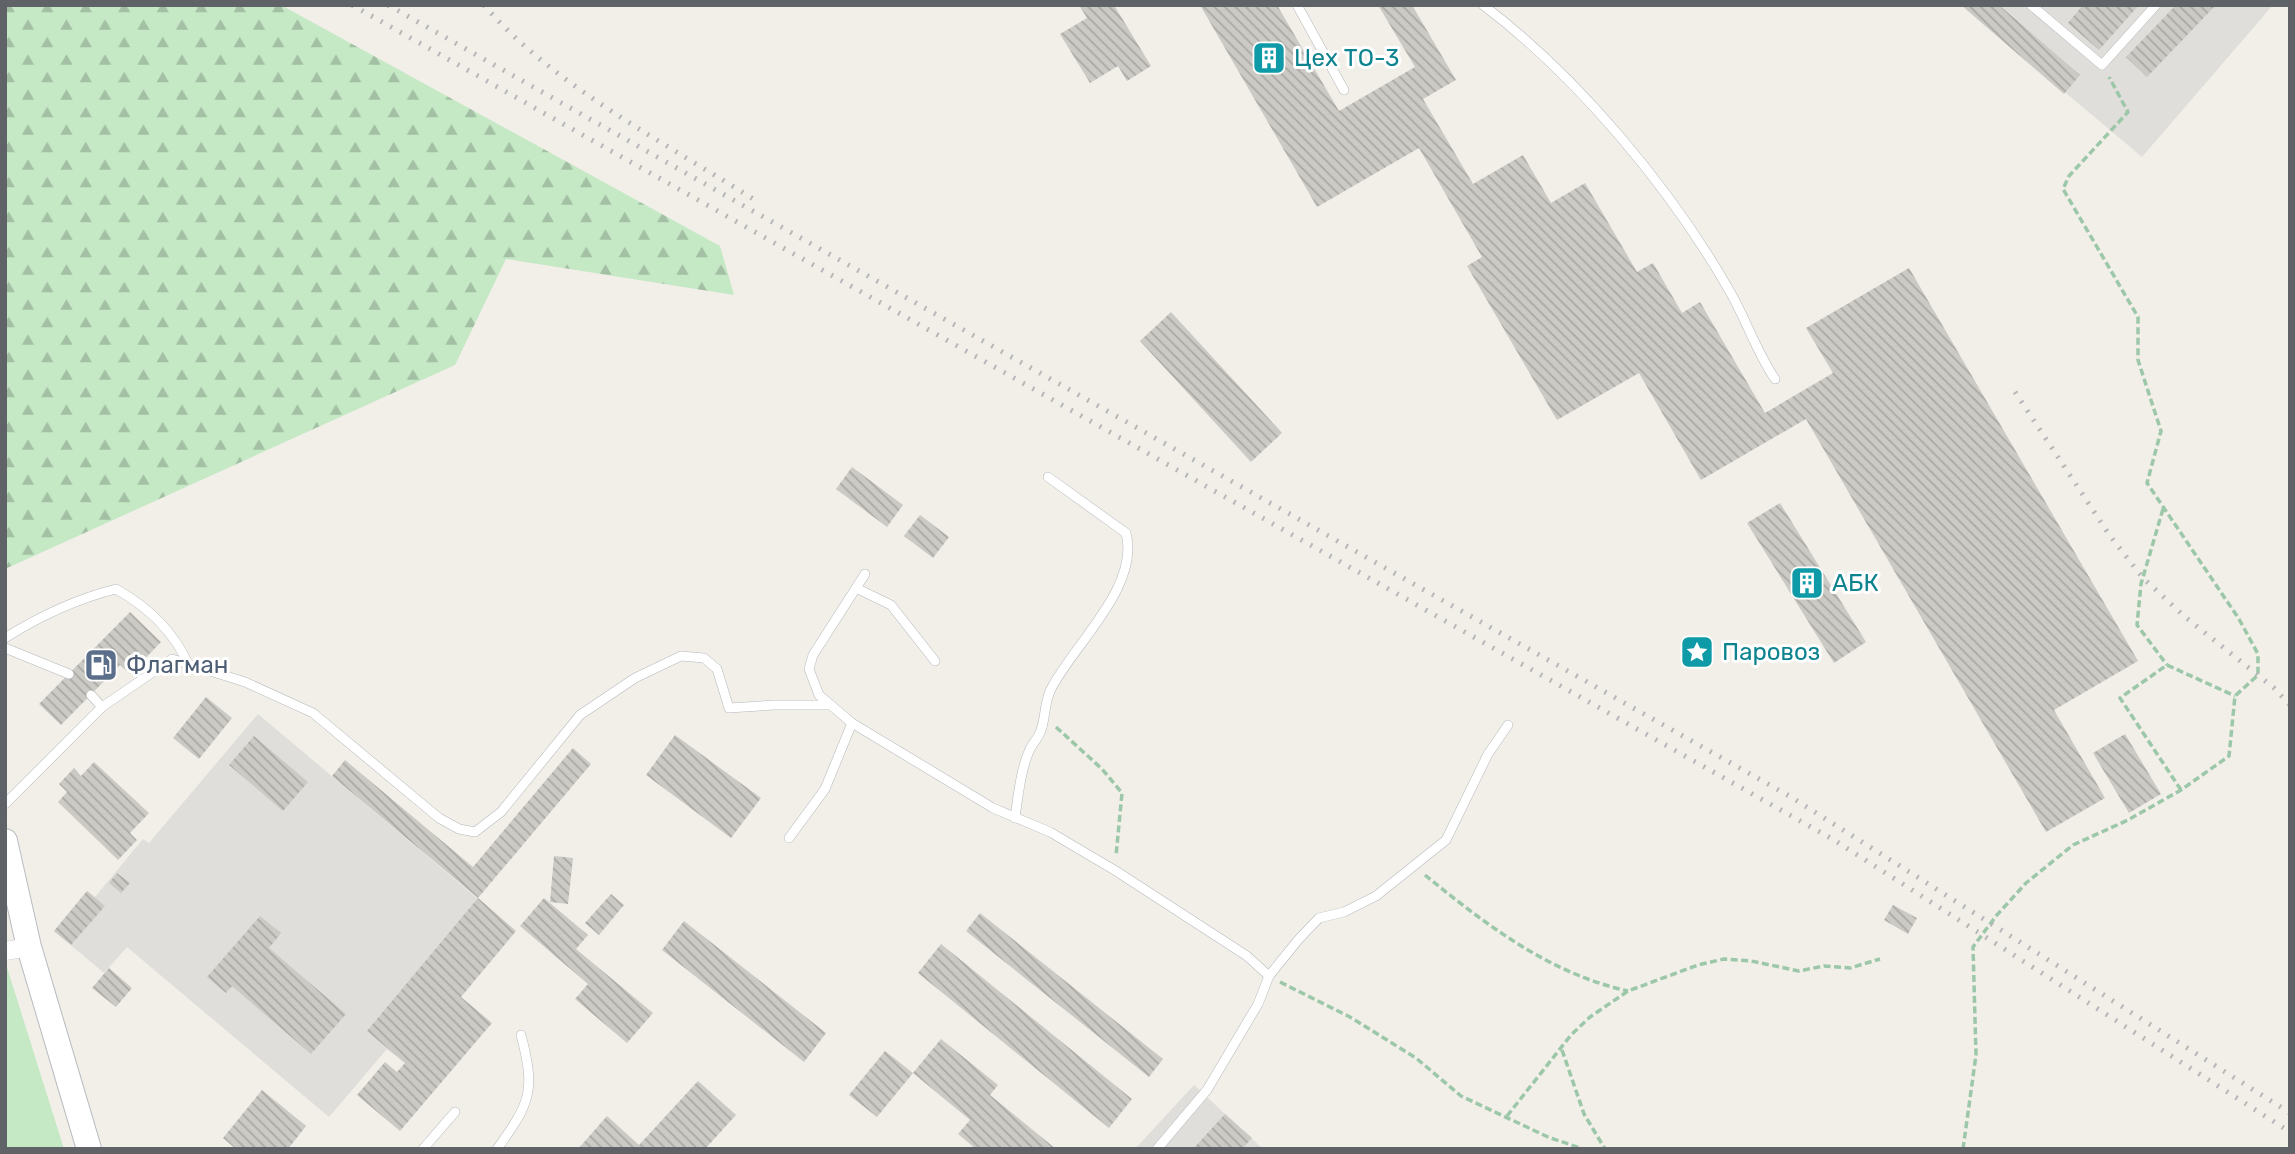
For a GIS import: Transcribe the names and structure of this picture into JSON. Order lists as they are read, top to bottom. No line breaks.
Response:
{"places":{"building":["Цех ТО-3","АБК"],"place":["Паровоз"],"fuel station":["Флагман"]}}
